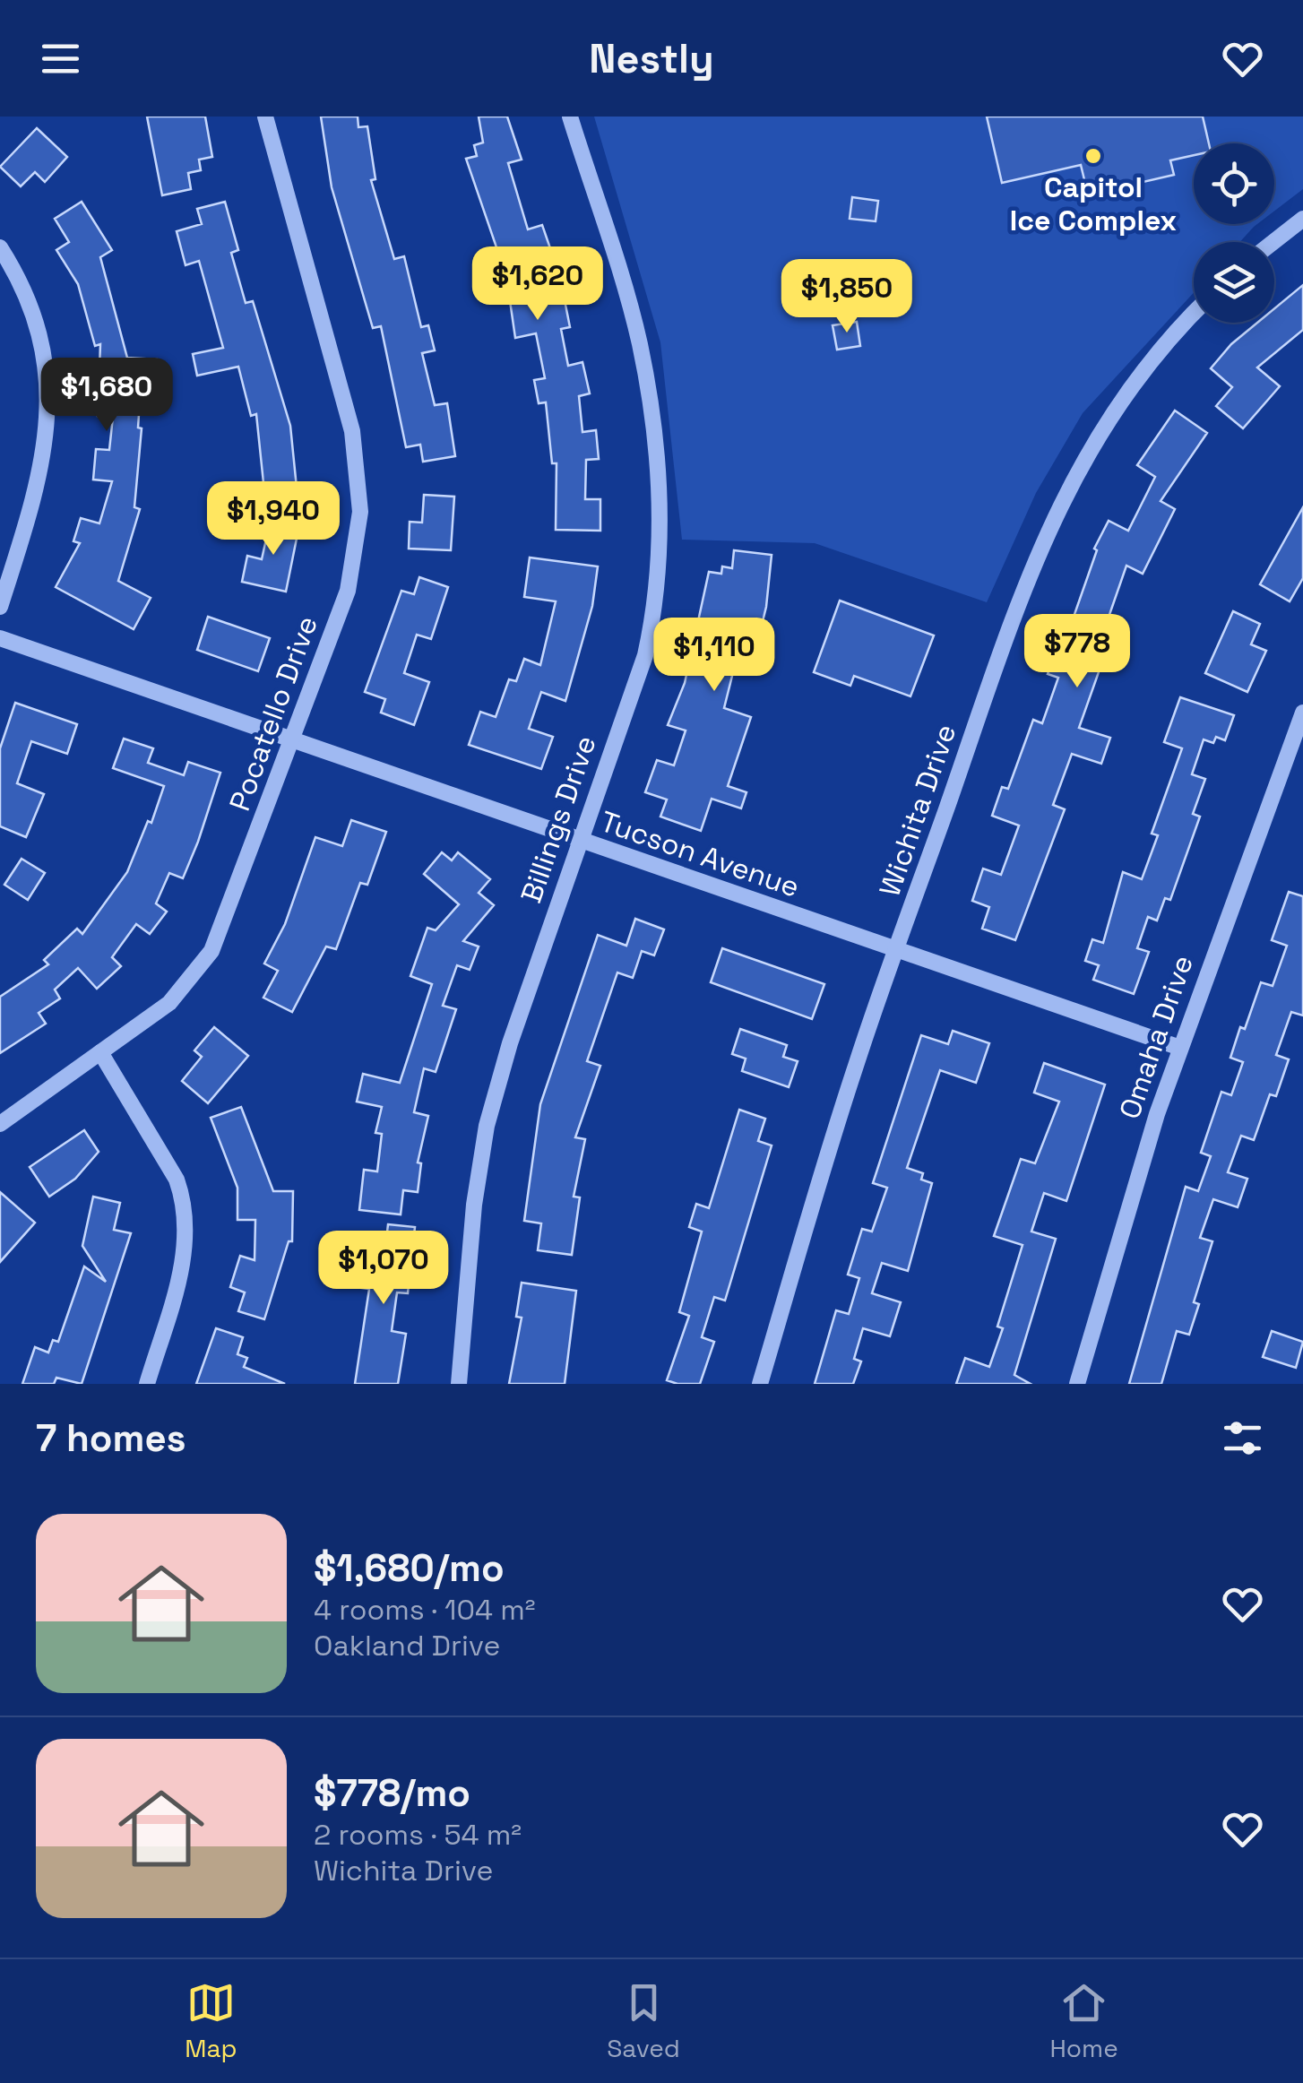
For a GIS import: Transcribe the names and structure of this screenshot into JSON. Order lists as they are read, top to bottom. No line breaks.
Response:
{"streets":{"street":["Pocatello Drive","Wichita Drive","Billings Drive","Tucson Avenue","Omaha Drive"]},"crossings":[["Pocatello Drive","Tucson Avenue"],["Wichita Drive","Tucson Avenue"],["Billings Drive","Tucson Avenue"],["Tucson Avenue","Omaha Drive"]],"places":["Capitol Ice Complex"],"page":{"header":"Nestly","price":["$1,620","$1,850","$1,680","$1,940","$778","$1,110","$1,070"],"heading":"7 homes","list":[{"name":"$1,680/mo","note":"4 rooms · 104 m² · Oakland Drive"},{"name":"$778/mo","note":"2 rooms · 54 m² · Wichita Drive"}],"tabs":["Map","Saved","Home"]}}
